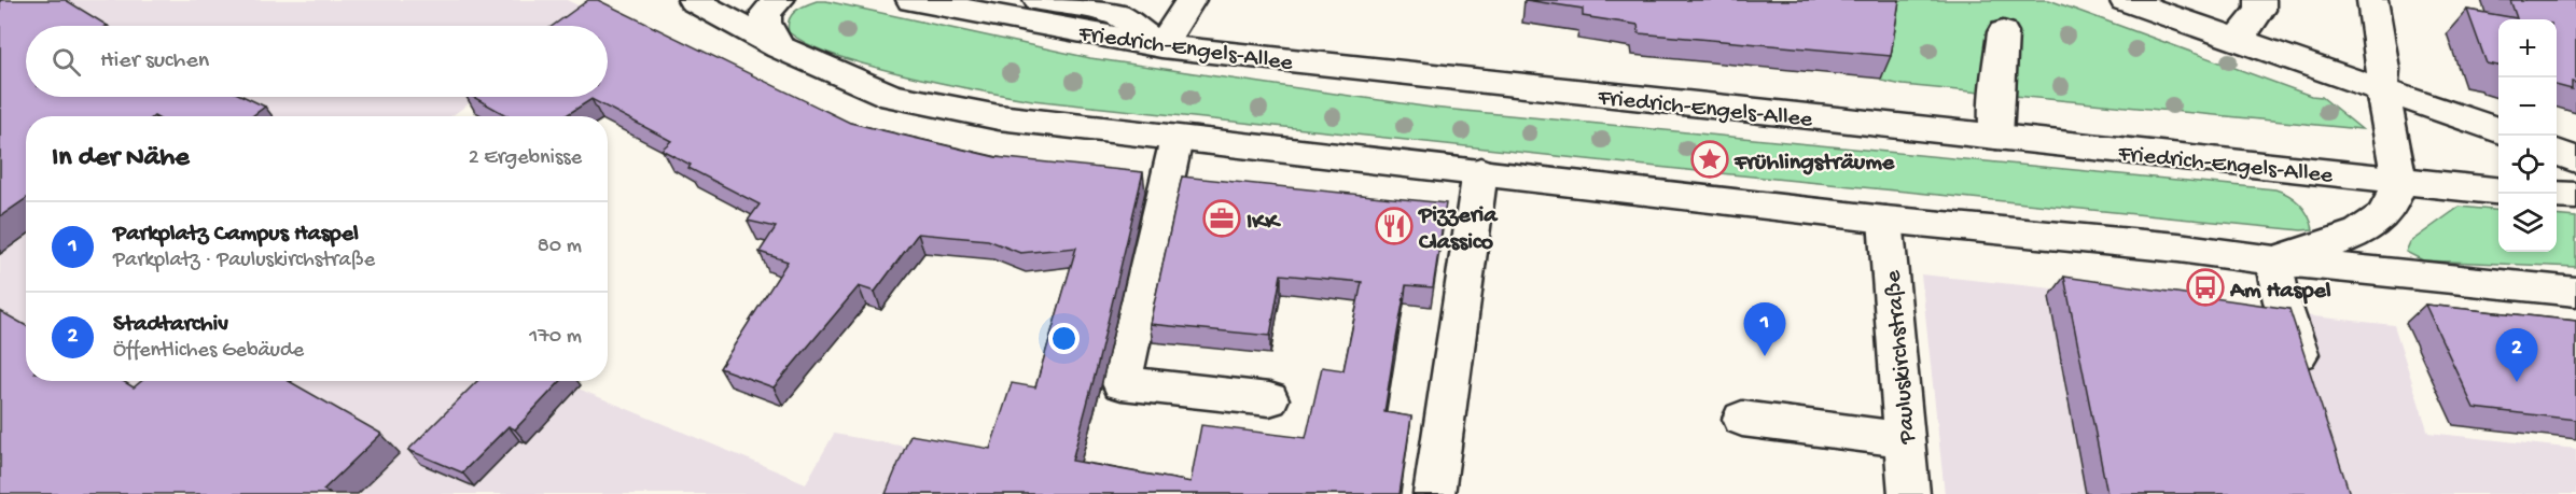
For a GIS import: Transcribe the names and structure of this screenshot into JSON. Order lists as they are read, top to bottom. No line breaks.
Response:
{"streets":{"main road":["Friedrich-Engels-Allee","Pauluskirchstraße"]},"places":{"place":["Frühlingsträume"],"office":["IKK"],"restaurant":["Pizzeria Classico"],"bus stop":["Am Haspel"]},"page":{"map_buttons":["+","−"],"search":"Hier suchen","heading":["In der Nähe","2 Ergebnisse"],"list":[{"mark":"1","name":"Parkplatz Campus Haspel","note":"Parkplatz · Pauluskirchstraße","value":"80 m"},{"mark":"2","name":"Stadtarchiv","note":"Öffentliches Gebäude","value":"170 m"}],"pins":["1","2"]}}
